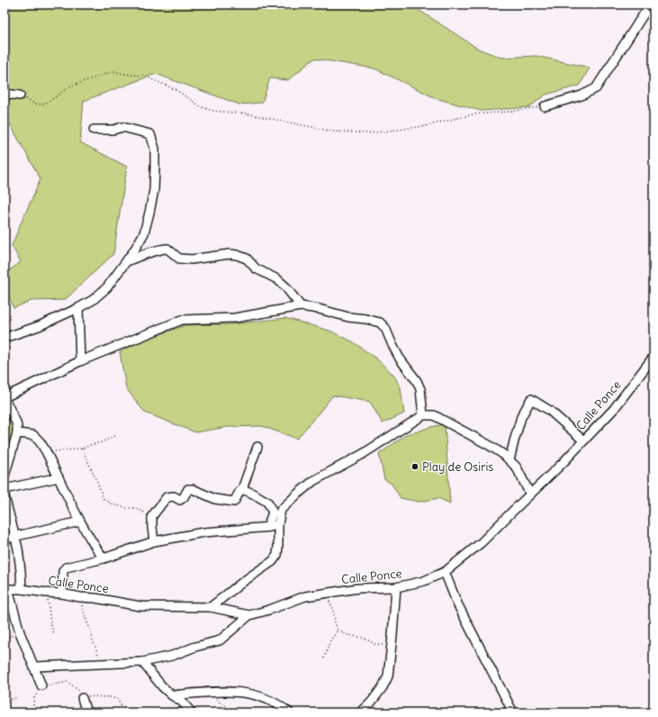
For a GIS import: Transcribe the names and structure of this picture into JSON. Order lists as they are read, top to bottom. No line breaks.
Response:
{"streets":{"street":["Calle Ponce"]},"places":["Play de Osiris"]}
